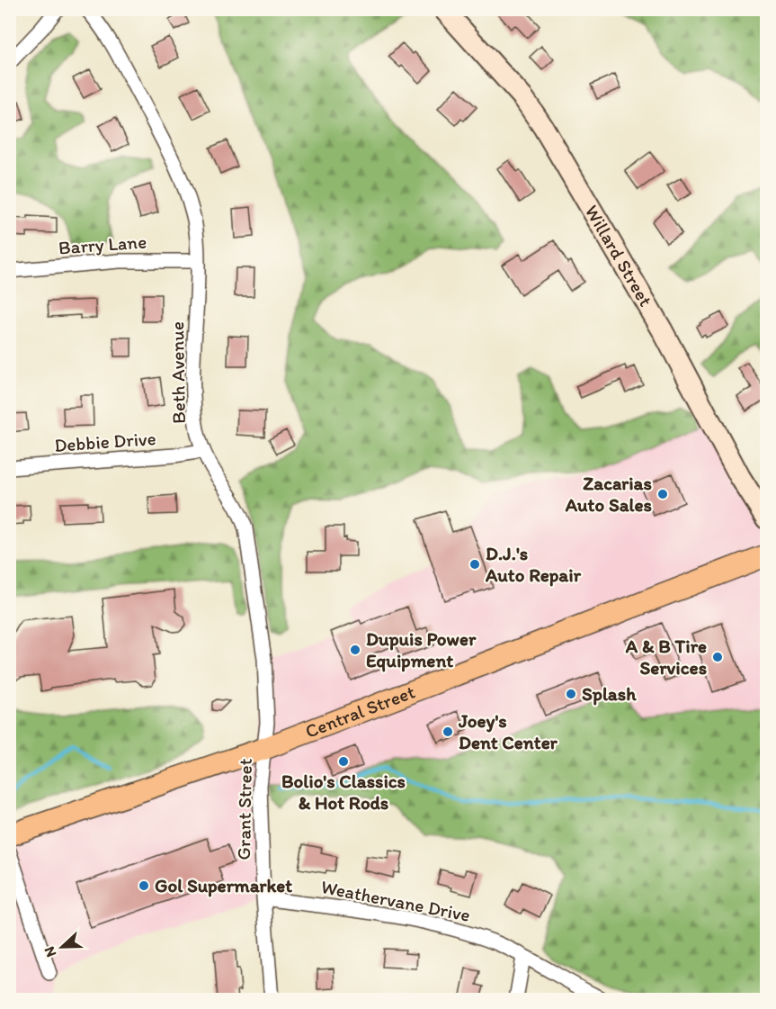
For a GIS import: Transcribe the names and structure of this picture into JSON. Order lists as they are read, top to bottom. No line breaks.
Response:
{"streets":{"main road":["Central Street"],"street":["Barry Lane","Willard Street","Beth Avenue","Debbie Drive","Grant Street","Weathervane Drive"]},"crossings":[["Barry Lane","Beth Avenue"],["Beth Avenue","Debbie Drive"],["Beth Avenue","Central Street"],["Beth Avenue","Grant Street"],["Central Street","Grant Street"],["Grant Street","Weathervane Drive"]],"places":["Zacarias Auto Sales","D.J.'s Auto Repair","Dupuis Power Equipment","A & B Tire Services","Splash","Joey's Dent Center","Bolio's Classics & Hot Rods","Gol Supermarket"],"north":"left"}
